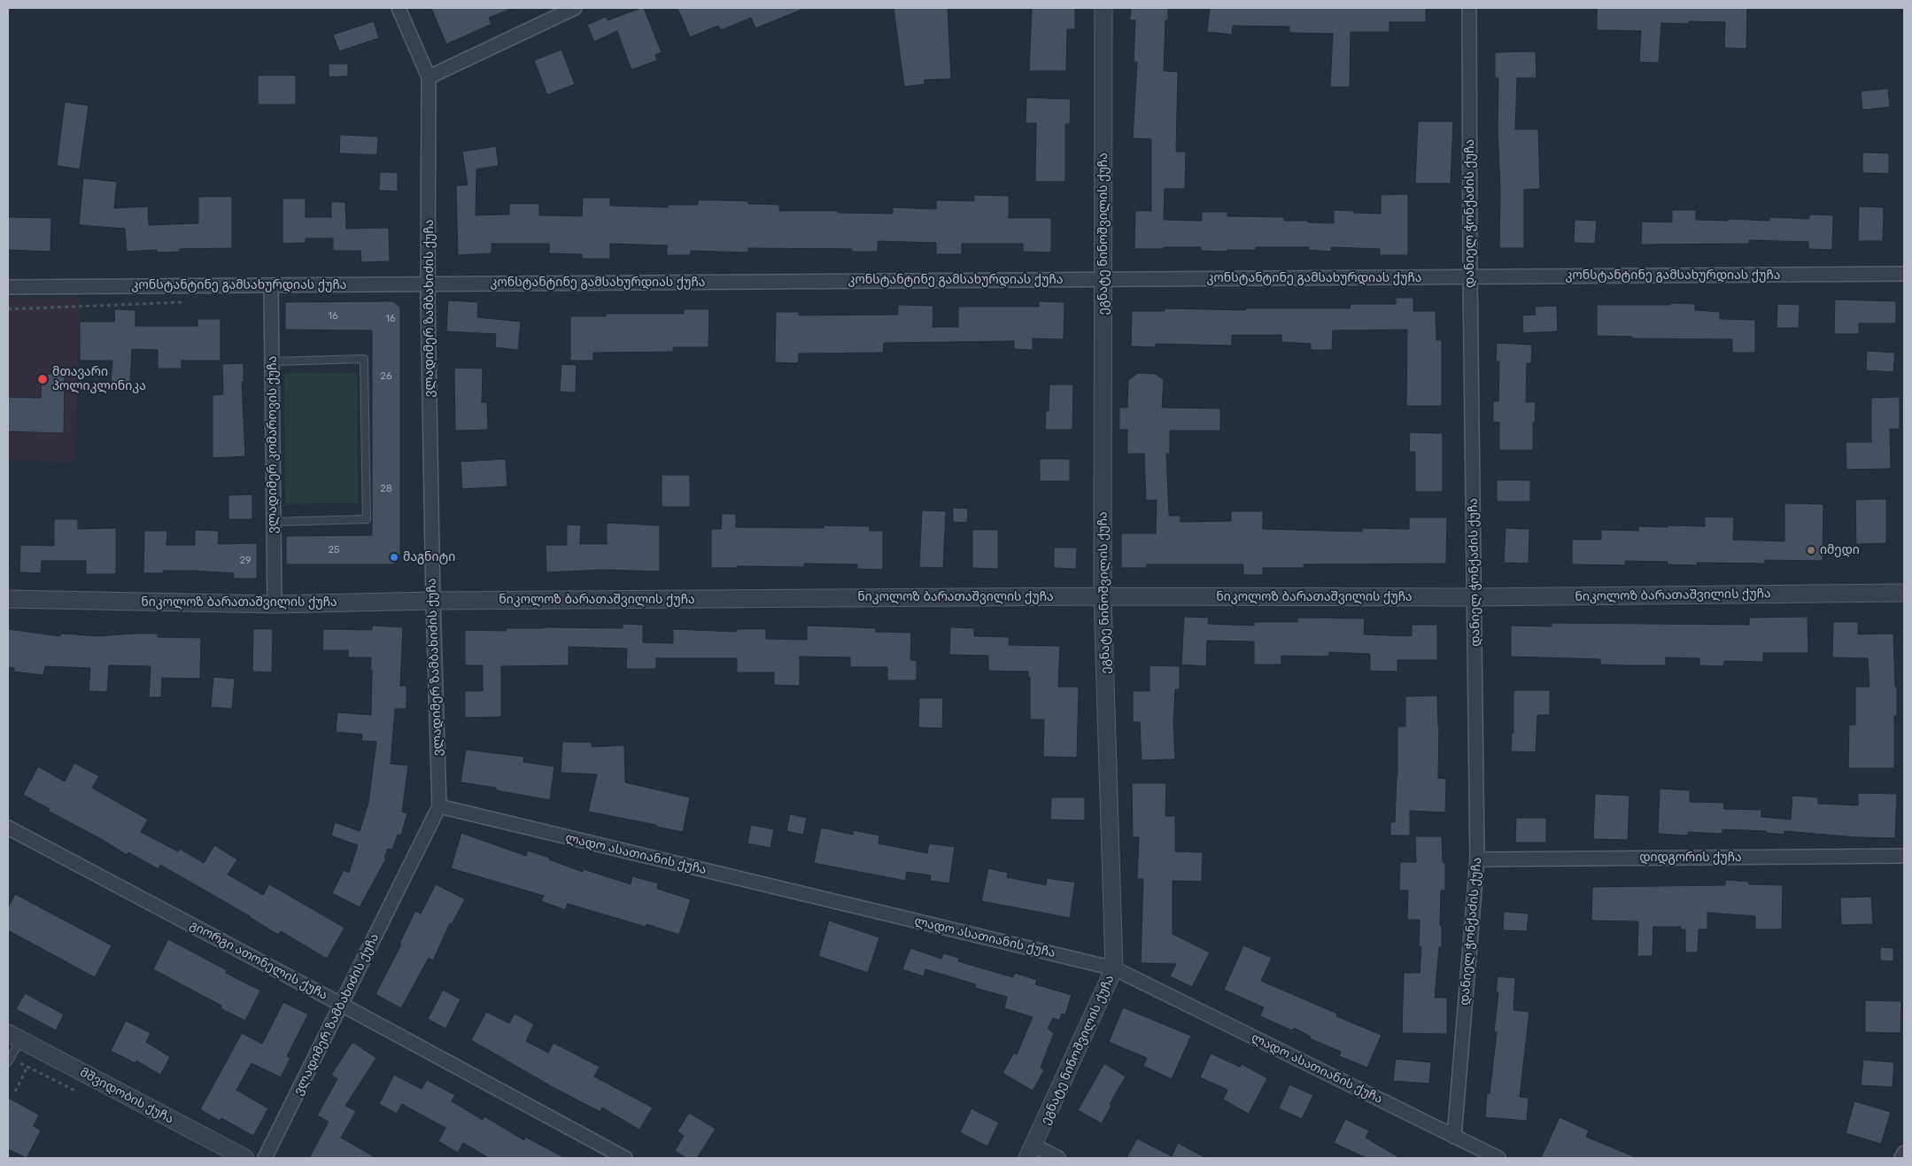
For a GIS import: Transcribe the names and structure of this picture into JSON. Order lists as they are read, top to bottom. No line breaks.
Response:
{"streets":{"street":["დანიელ ჭონქაძის ქუჩა","ეგნატე ნინოშვილის ქუჩა","კონსტანტინე გამსახურდიას ქუჩა","ვლადიმერ ზამბახიძის ქუჩა","ვლადიმერ კომაროვის ქუჩა","ნიკოლოზ ბარათაშვილის ქუჩა","ლადო ასათიანის ქუჩა","დიდგორის ქუჩა","გიორგი ათონელის ქუჩა","მშვიდობის ქუჩა"]},"crossings":[["დანიელ ჭონქაძის ქუჩა","კონსტანტინე გამსახურდიას ქუჩა"],["დანიელ ჭონქაძის ქუჩა","ნიკოლოზ ბარათაშვილის ქუჩა"],["დანიელ ჭონქაძის ქუჩა","ლადო ასათიანის ქუჩა"],["დანიელ ჭონქაძის ქუჩა","დიდგორის ქუჩა"],["ეგნატე ნინოშვილის ქუჩა","კონსტანტინე გამსახურდიას ქუჩა"],["ეგნატე ნინოშვილის ქუჩა","ნიკოლოზ ბარათაშვილის ქუჩა"],["ეგნატე ნინოშვილის ქუჩა","ლადო ასათიანის ქუჩა"],["კონსტანტინე გამსახურდიას ქუჩა","ვლადიმერ ზამბახიძის ქუჩა"],["კონსტანტინე გამსახურდიას ქუჩა","ვლადიმერ კომაროვის ქუჩა"],["ვლადიმერ ზამბახიძის ქუჩა","ნიკოლოზ ბარათაშვილის ქუჩა"],["ვლადიმერ ზამბახიძის ქუჩა","ლადო ასათიანის ქუჩა"],["ვლადიმერ ზამბახიძის ქუჩა","გიორგი ათონელის ქუჩა"],["ვლადიმერ კომაროვის ქუჩა","ნიკოლოზ ბარათაშვილის ქუჩა"]],"places":["მთავარი პოლიკლინიკა","იმედი","მაგნიტი"],"house_numbers":["16","16","26","28","25","29"]}
